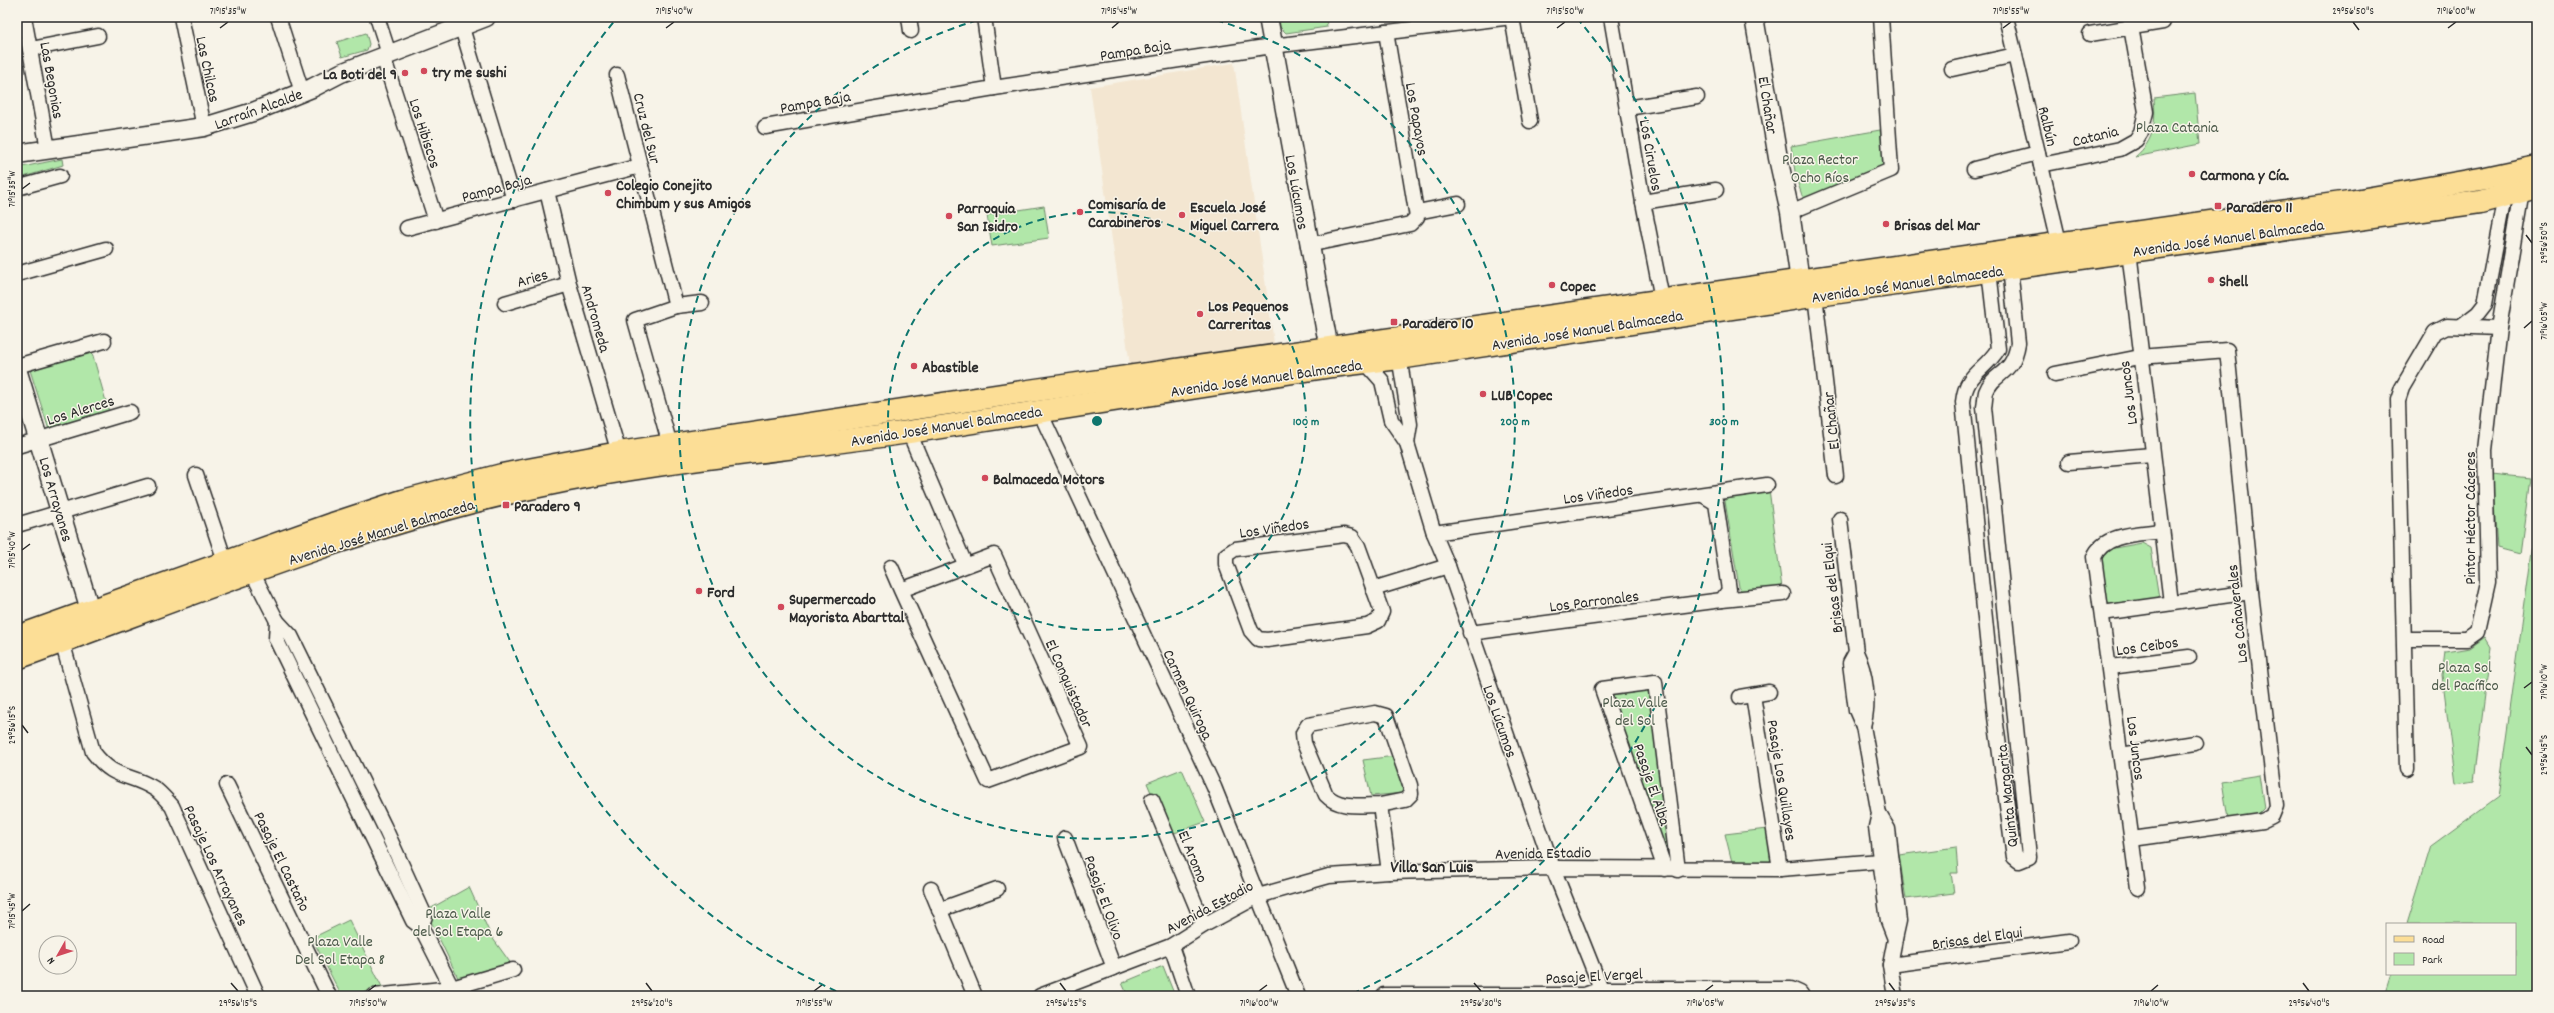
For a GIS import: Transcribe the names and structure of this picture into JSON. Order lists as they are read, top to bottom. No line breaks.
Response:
{"streets":{"main road":["Avenida José Manuel Balmaceda"],"street":["Pampa Baja","Las Chilcas","Las Begonias","El Chañar","Larraín Alcalde","Los Papayos","Ralbún","Cruz del Sur","Los Hibiscos","Catania","Los Ciruelos","Los Lúcumos","Aries","Andromeda","Los Juncos","Los Alerces","Los Viñedos","Los Arrayanes","Pintor Héctor Cáceres","Brisas del Elqui","Los Parronales","Los Cañaverales","Los Ceibos","El Conquistador","Carmen Quiroga","Pasaje Los Quillayes","Pasaje El Alba","Quinta Margarita","Avenida Estadio","El Aromo","Pasaje El Castaño","Pasaje Los Arrayanes","Pasaje El Olivo","Pasaje El Vergel"]},"crossings":[["Pampa Baja","Los Papayos"],["Pampa Baja","Cruz del Sur"],["Pampa Baja","Los Hibiscos"],["Pampa Baja","Los Lúcumos"],["Pampa Baja","Andromeda"],["Las Chilcas","Larraín Alcalde"],["Las Begonias","Larraín Alcalde"],["El Chañar","Avenida José Manuel Balmaceda"],["Larraín Alcalde","Los Hibiscos"],["Ralbún","Catania"],["Ralbún","Avenida José Manuel Balmaceda"],["Los Ciruelos","Avenida José Manuel Balmaceda"],["Los Lúcumos","Avenida José Manuel Balmaceda"],["Los Lúcumos","Los Viñedos"],["Los Lúcumos","Los Parronales"],["Los Lúcumos","Avenida Estadio"],["Los Lúcumos","Pasaje El Vergel"],["Avenida José Manuel Balmaceda","Andromeda"],["Avenida José Manuel Balmaceda","Los Juncos"],["Avenida José Manuel Balmaceda","Los Arrayanes"],["Avenida José Manuel Balmaceda","Pintor Héctor Cáceres"],["Avenida José Manuel Balmaceda","Carmen Quiroga"],["Avenida José Manuel Balmaceda","Quinta Margarita"],["Avenida José Manuel Balmaceda","Pasaje Los Arrayanes"],["Aries","Andromeda"],["Los Juncos","Los Cañaverales"],["Los Juncos","Los Ceibos"],["Los Alerces","Los Arrayanes"],["Brisas del Elqui","Avenida Estadio"],["Carmen Quiroga","Avenida Estadio"],["Pasaje Los Quillayes","Avenida Estadio"],["Pasaje El Alba","Avenida Estadio"],["Avenida Estadio","El Aromo"],["Avenida Estadio","Pasaje El Olivo"]],"districts":["Villa San Luis"],"parks":["Plaza Catania","Plaza Rector Ocho Ríos","Plaza Sol del Pacífico","Plaza Valle del Sol","Plaza Valle del Sol Etapa 6","Plaza Valle Del Sol Etapa 8"],"places":{"other":["try me sushi","La Boti del 9","Carmona y Cía.","Colegio Conejito Chimbum y sus Amigos","Comisaría de Carabineros","Escuela José Miguel Carrera","Parroquia San Isidro","Brisas del Mar","Shell","Copec","Los Pequenos Carreritas","Abastible","LUB Copec","Balmaceda Motors","Ford","Supermercado Mayorista Abarttal"],"transit":["Paradero 11","Paradero 10","Paradero 9"]},"legend":["Road","Park"],"north":"bottom left","coordinates":["71°15'35\"W","71°15'40\"W","71°15'45\"W","71°15'50\"W","71°15'55\"W","29°56'50\"S","71°16'00\"W","71°16'05\"W","71°16'10\"W","29°56'15\"S","29°56'45\"S","29°56'20\"S","29°56'25\"S","29°56'30\"S","29°56'35\"S","29°56'40\"S"],"rings":["100 m","200 m","300 m"]}
